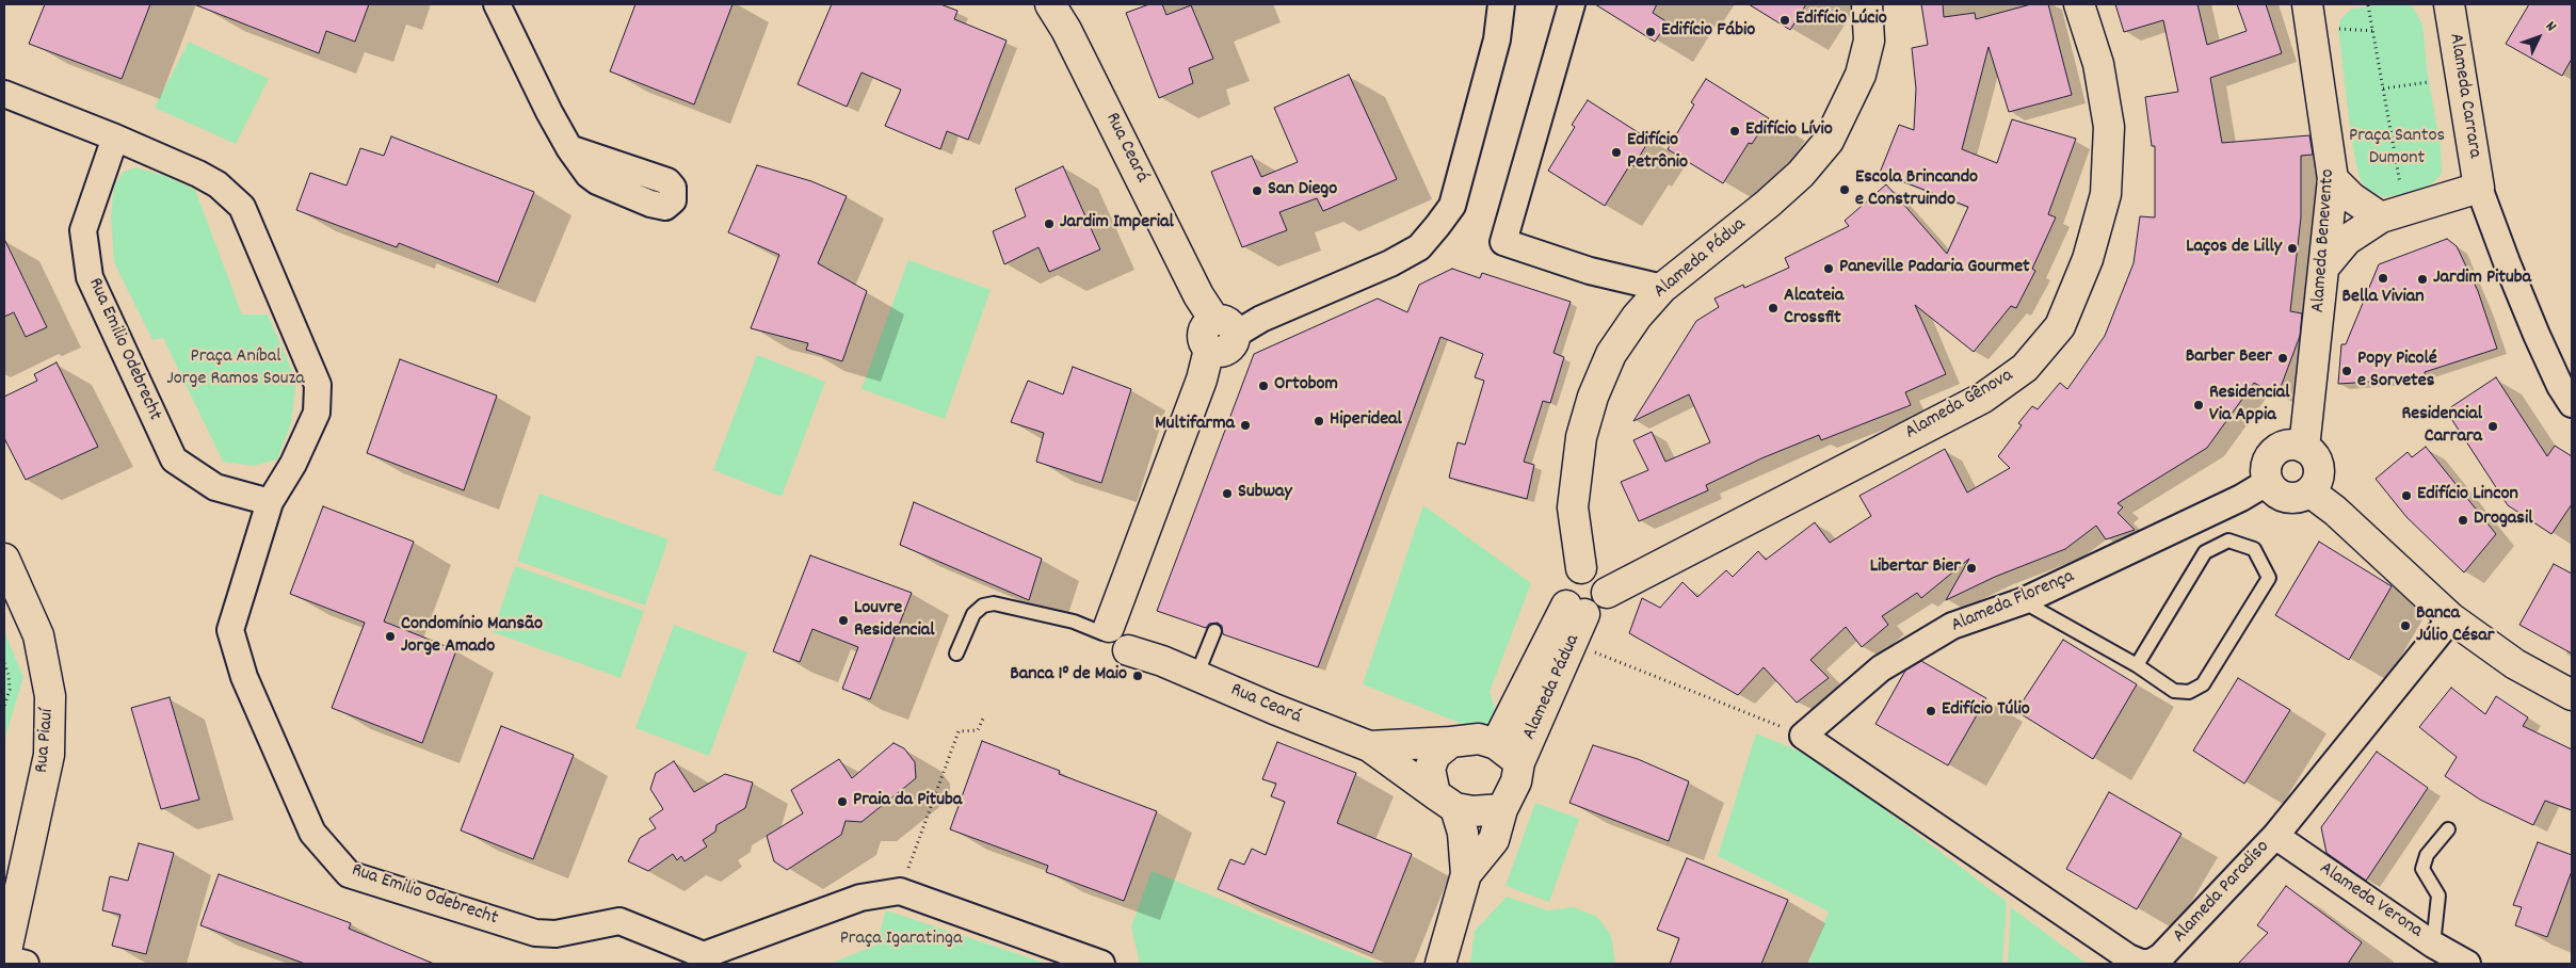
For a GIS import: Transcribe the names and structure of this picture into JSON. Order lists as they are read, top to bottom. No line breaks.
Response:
{"streets":{"street":["Alameda Carrara","Rua Ceará","Alameda Benevento","Alameda Pádua","Rua Emilio Odebrecht","Alameda Gênova","Alameda Florença","Rua Piauí","Alameda Paradiso","Alameda Verona"]},"crossings":[["Rua Ceará","Alameda Pádua"],["Alameda Benevento","Alameda Florença"],["Alameda Pádua","Alameda Gênova"],["Alameda Florença","Alameda Paradiso"],["Alameda Paradiso","Alameda Verona"]],"parks":["Praça Santos Dumont","Praça Aníbal Jorge Ramos Souza","Praça Igaratinga"],"places":["Edifício Lúcio","Edifício Fábio","Edifício Lívio","Edifício Petrônio","Escola Brincando e Construindo","San Diego","Jardim Imperial","Laços de Lilly","Paneville Padaria Gourmet","Bella Vivian","Jardim Pituba","Alcateia Crossfit","Barber Beer","Popy Picolé e Sorvetes","Ortobom","Residencial Via Appia","Hiperideal","Multifarma","Residencial Carrara","Subway","Edifício Lincon","Drogasil","Libertar Bier","Louvre Residencial","Banca Júlio César","Condomínio Mansão Jorge Amado","Banca 1° de Maio","Edifício Túlio","Praia da Pituba"],"north":"top right"}
